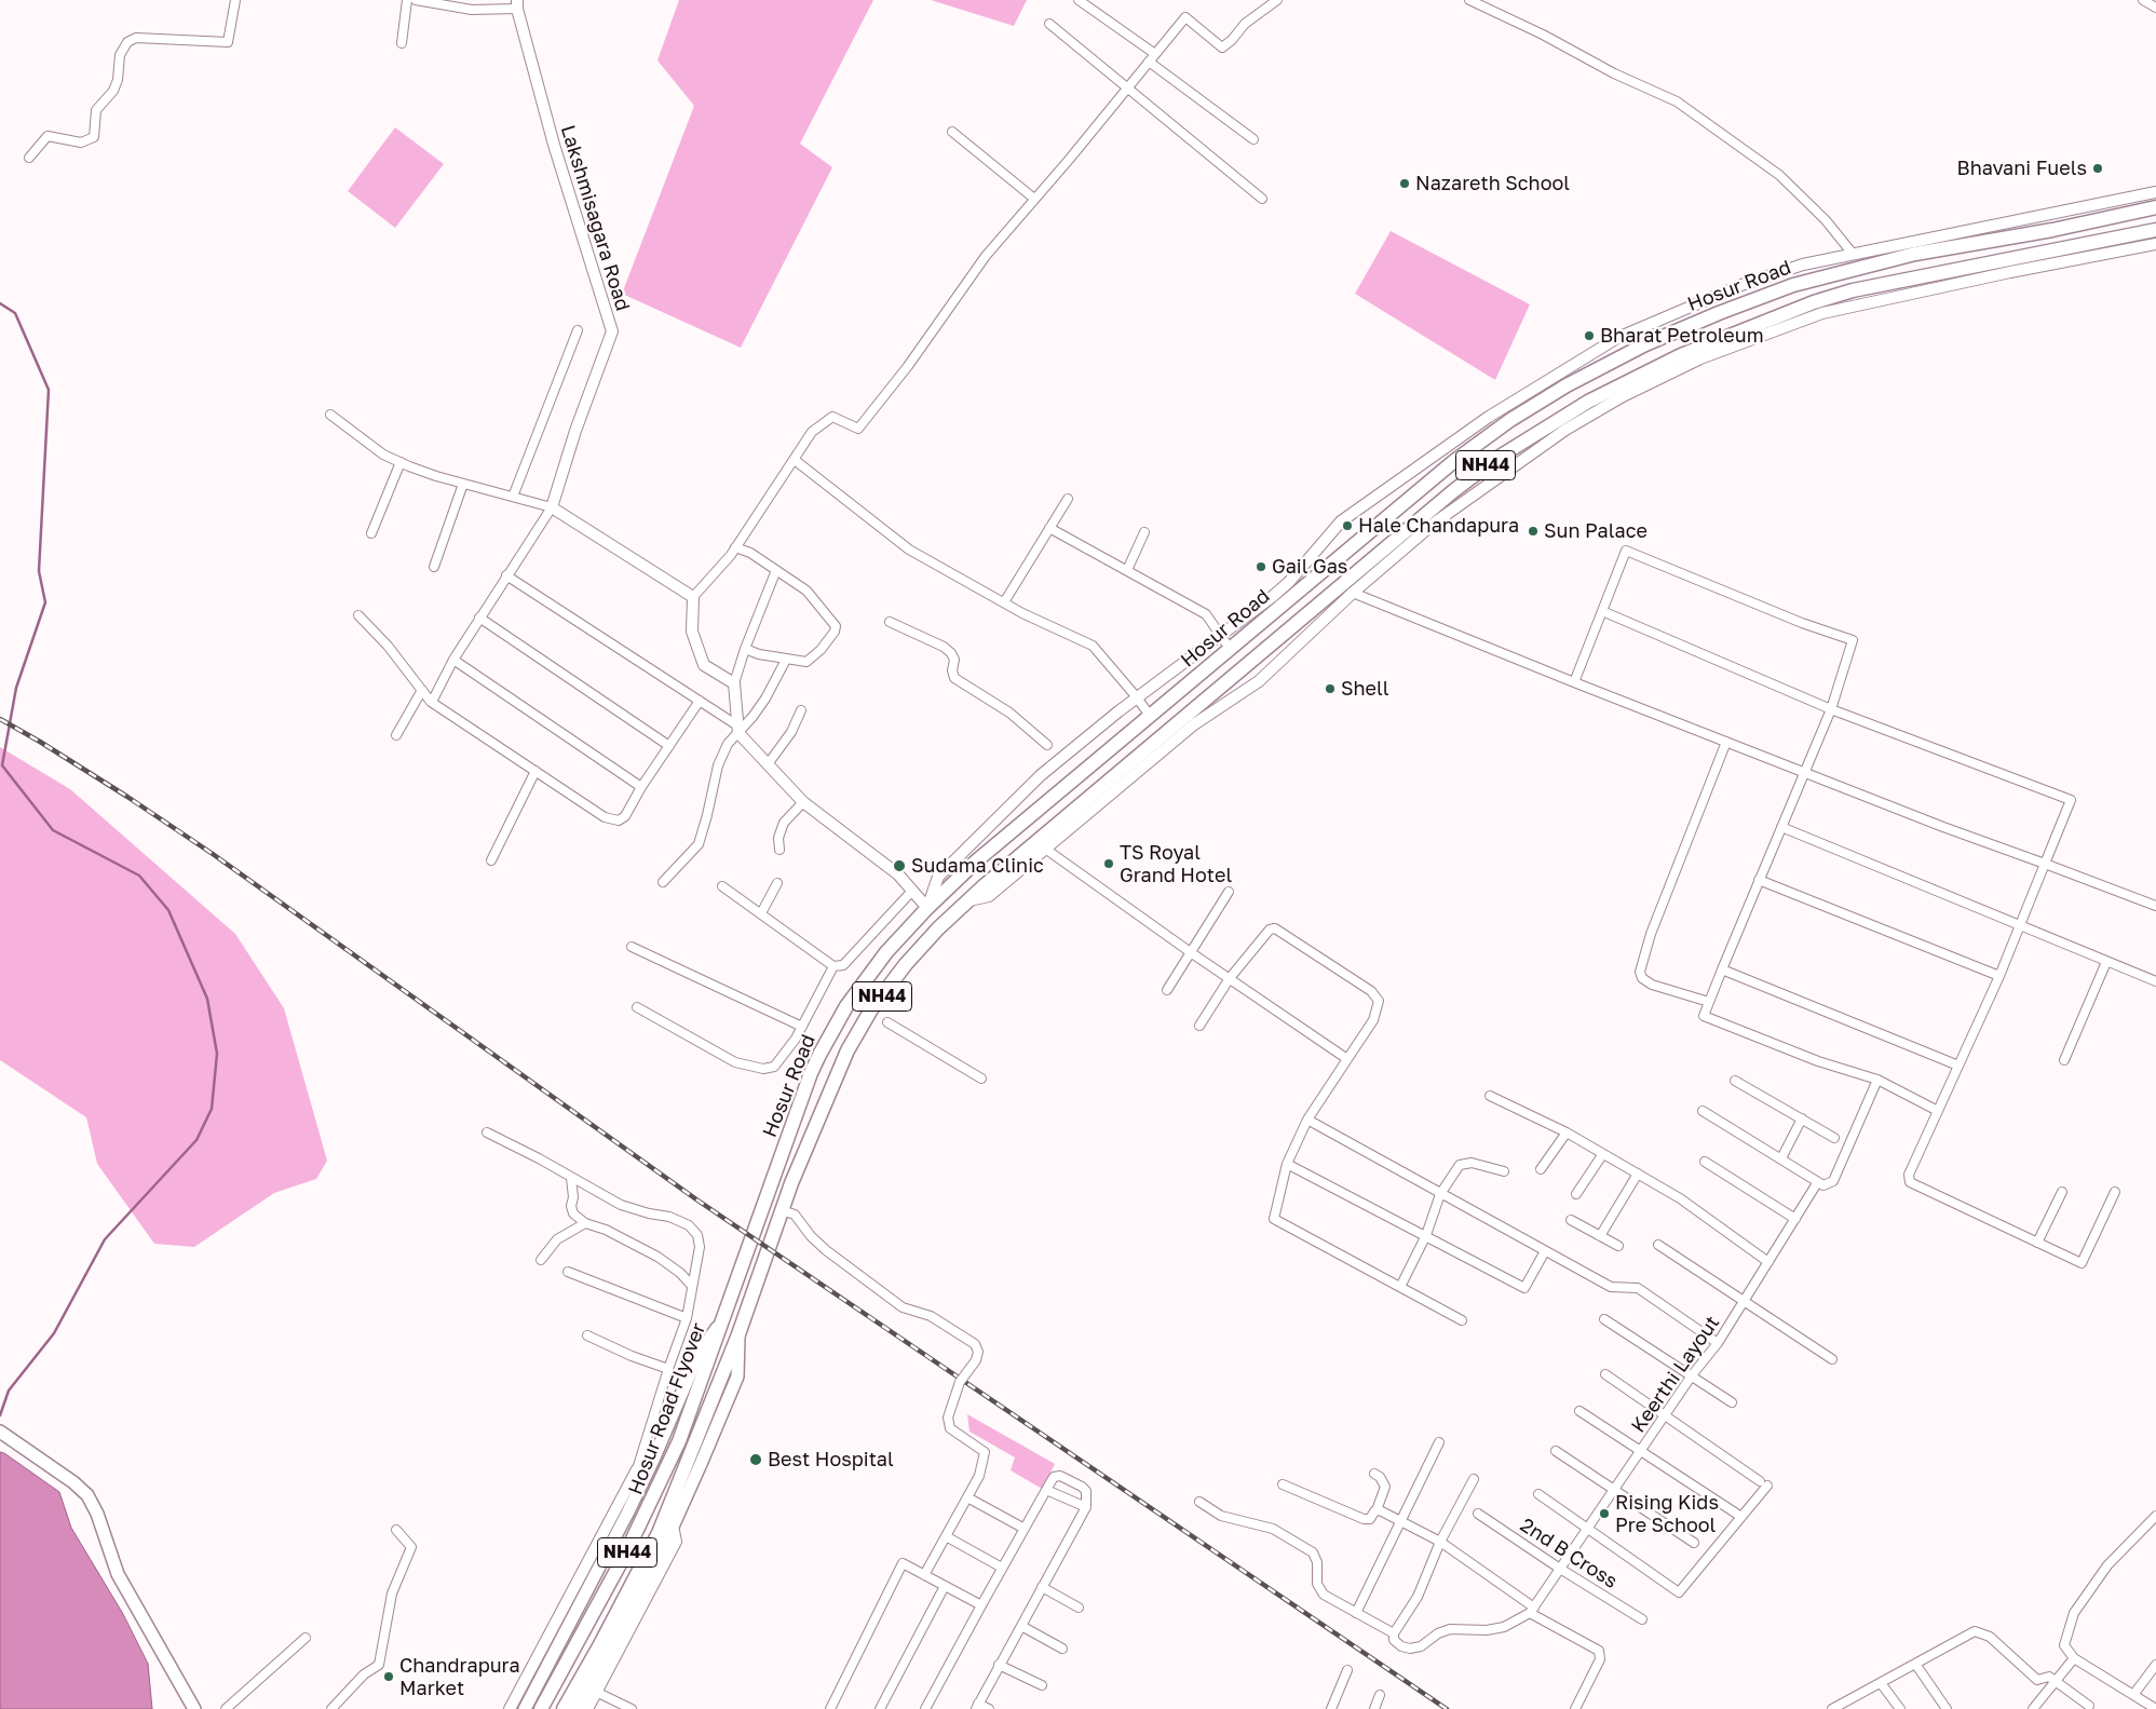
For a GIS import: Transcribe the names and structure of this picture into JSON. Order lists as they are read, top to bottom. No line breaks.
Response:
{"streets":{"highway":["Hosur Road","NH44","Hosur Road Flyover"],"street":["Lakshmisagara Road","Keerthi Layout","2nd B Cross"]},"crossings":[["Hosur Road","Hosur Road Flyover"],["Keerthi Layout","2nd B Cross"]],"places":["Bhavani Fuels","Nazareth School","Bharat Petroleum","Hale Chandapura","Sun Palace","Gail Gas","Shell","TS Royal Grand Hotel","Sudama Clinic","Best Hospital","Rising Kids Pre School","Chandrapura Market"]}
